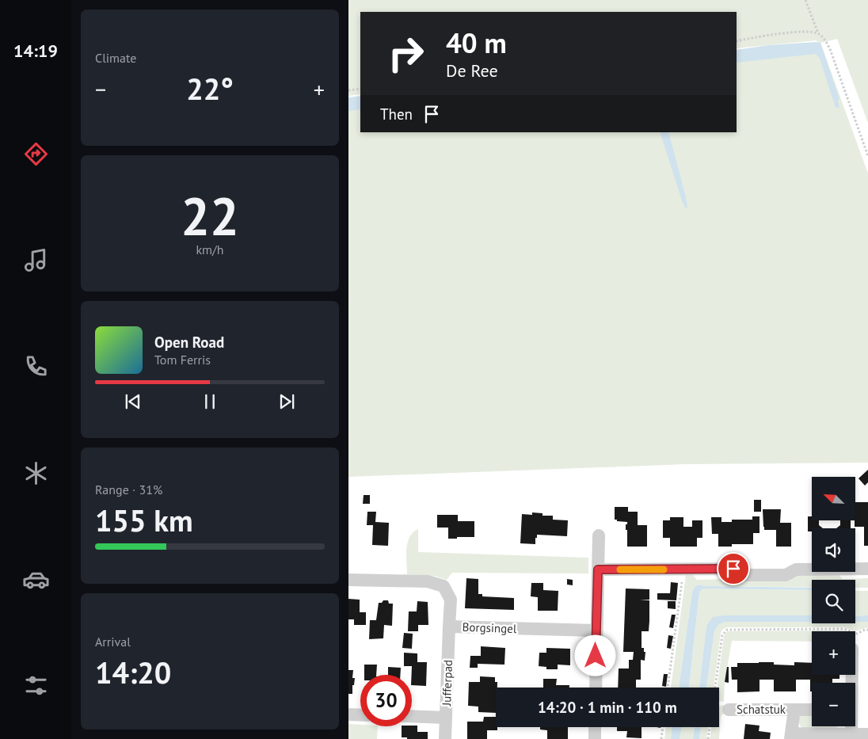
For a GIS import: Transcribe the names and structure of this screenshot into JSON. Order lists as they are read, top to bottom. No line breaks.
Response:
{"streets":{"street":["Borgsingel","Jufferpad","Schatstuk"]},"crossings":[["Borgsingel","Jufferpad"]],"north":"top left","page":{"tabs":"14:19","tile":["Climate",["22","km/h"],["Range · 31%","155 km"],["Arrival","14:20"]],"turn":["40 m","De Ree"],"heat":["−","22°","+"],"then":"Then","song":["Open Road","Tom Ferris"],"map_buttons":["+","−"],"limit":"30","trip":"14:20 · 1 min · 110 m"}}
